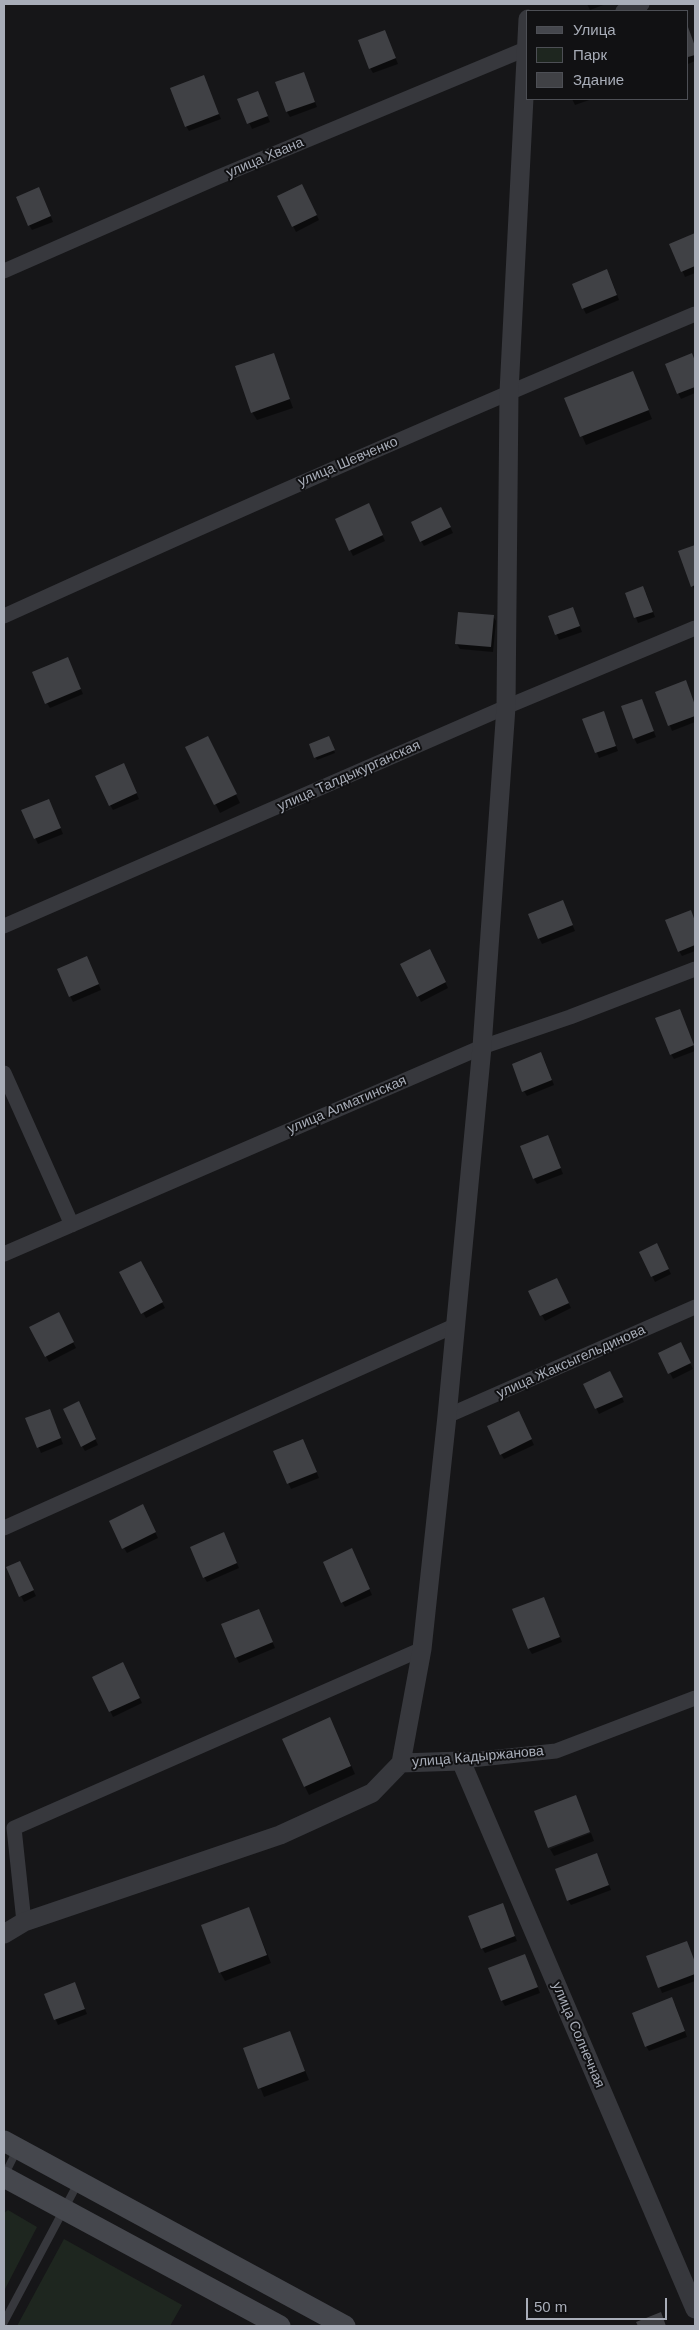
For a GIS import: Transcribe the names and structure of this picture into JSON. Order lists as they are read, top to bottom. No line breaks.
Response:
{"streets":{"street":["улица Хвана","улица Шевченко","улица Талдыкурганская","улица Алматинская","улица Жаксыгельдинова","улица Кадыржанова","улица Солнечная"]},"crossings":[["улица Кадыржанова","улица Солнечная"]],"legend":["Улица","Парк","Здание"],"scale_bar":"50 m"}
